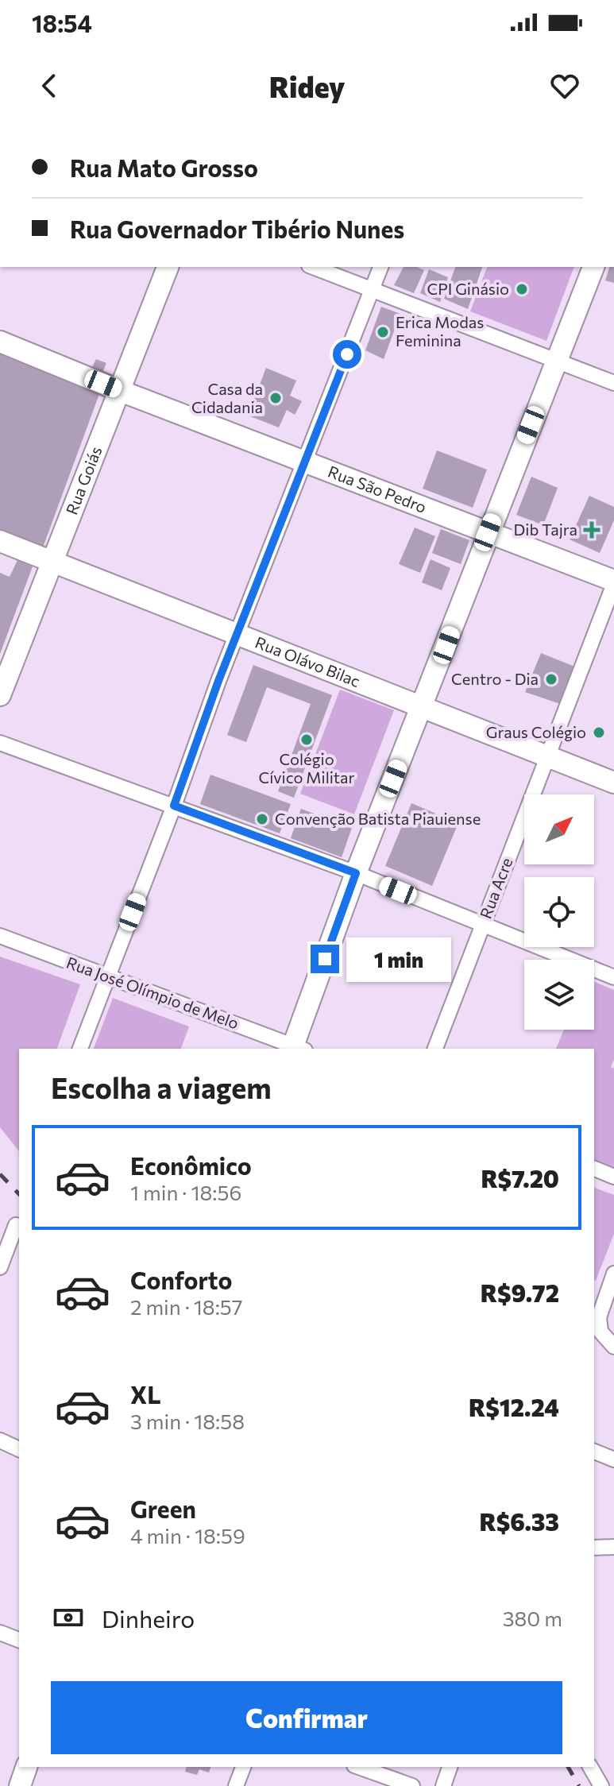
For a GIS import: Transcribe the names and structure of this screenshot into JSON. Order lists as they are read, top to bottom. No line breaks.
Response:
{"streets":{"street":["Rua Goiás","Rua São Pedro","Rua Olávo Bilac","Rua Acre","Rua José Olímpio de Melo"]},"crossings":[["Rua Goiás","Rua São Pedro"],["Rua Goiás","Rua Olávo Bilac"],["Rua São Pedro","Rua Acre"],["Rua Olávo Bilac","Rua Acre"]],"places":{"other":["CPI Ginásio","Erica Modas Feminina","Casa da Cidadania","Centro - Dia","Graus Colégio","Colégio Cívico Militar","Convenção Batista Piauiense"],"health":["Dib Tajra"]},"north":"top right","page":{"status":"18:54","header":"Ridey","banner":["Rua Mato Grosso","Rua Governador Tibério Nunes"],"bubble":"1 min","heading":"Escolha a viagem","list":[{"name":"Econômico","note":"1 min · 18:56","value":"R$7.20"},{"name":"Conforto","note":"2 min · 18:57","value":"R$9.72"},{"name":"XL","note":"3 min · 18:58","value":"R$12.24"},{"name":"Green","note":"4 min · 18:59","value":"R$6.33"}],"pay":["Dinheiro","380 m"],"buttons":"Confirmar"}}
